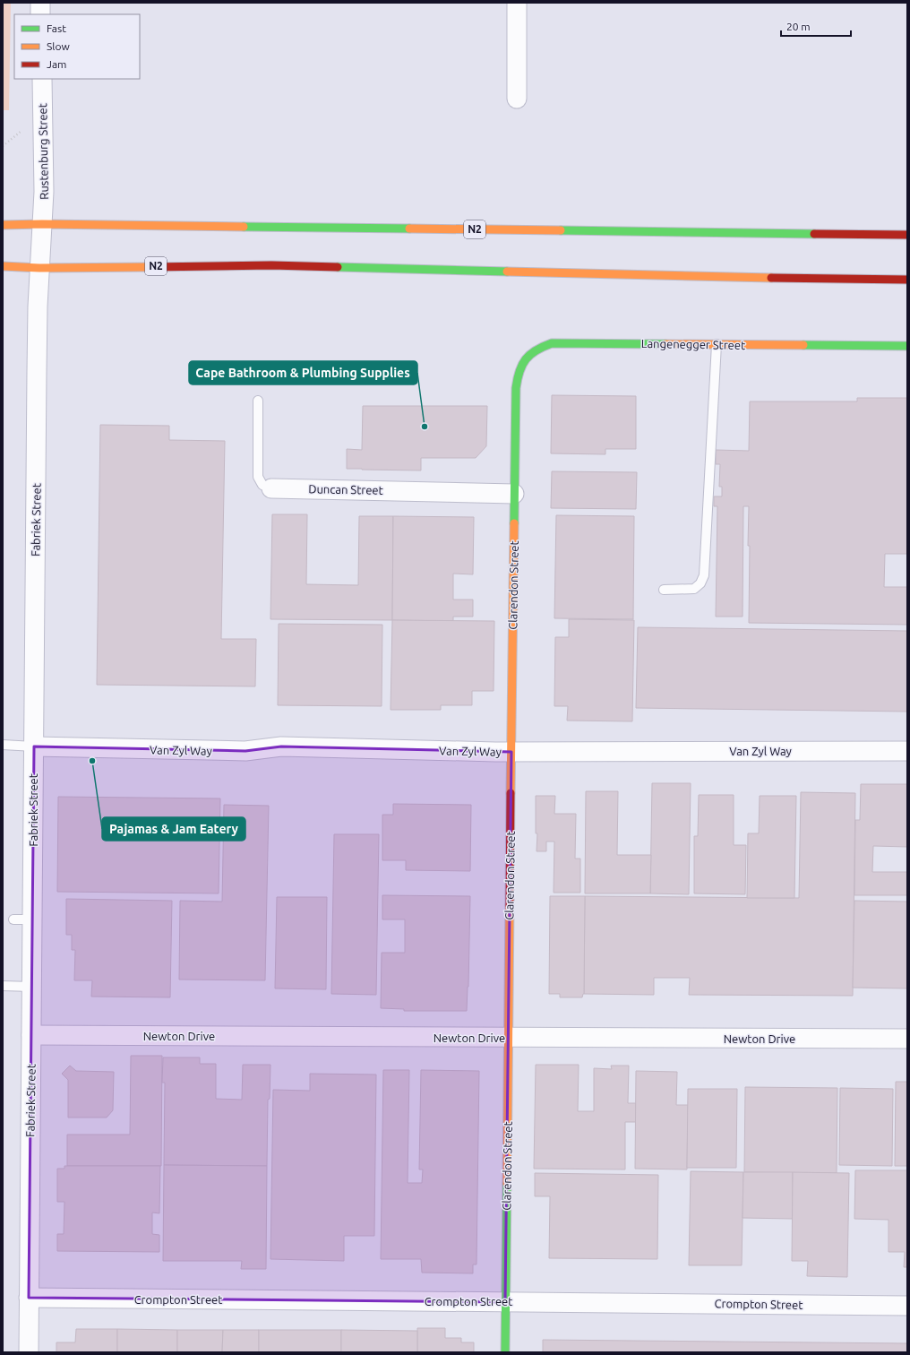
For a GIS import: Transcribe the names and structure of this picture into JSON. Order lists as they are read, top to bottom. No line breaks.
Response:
{"streets":{"main road":["N2","Langenegger Street","Clarendon Street"],"street":["Rustenburg Street","Duncan Street","Fabriek Street","Van Zyl Way","Newton Drive","Crompton Street"]},"crossings":[["Rustenburg Street","N2"],["Rustenburg Street","Fabriek Street"],["N2","Fabriek Street"],["Langenegger Street","Clarendon Street"],["Duncan Street","Clarendon Street"],["Fabriek Street","Van Zyl Way"],["Fabriek Street","Newton Drive"],["Fabriek Street","Crompton Street"],["Clarendon Street","Van Zyl Way"],["Clarendon Street","Newton Drive"],["Clarendon Street","Crompton Street"]],"places":["Cape Bathroom & Plumbing Supplies","Pajamas & Jam Eatery"],"legend":["Fast","Slow","Jam"],"scale_bar":"20 m"}
